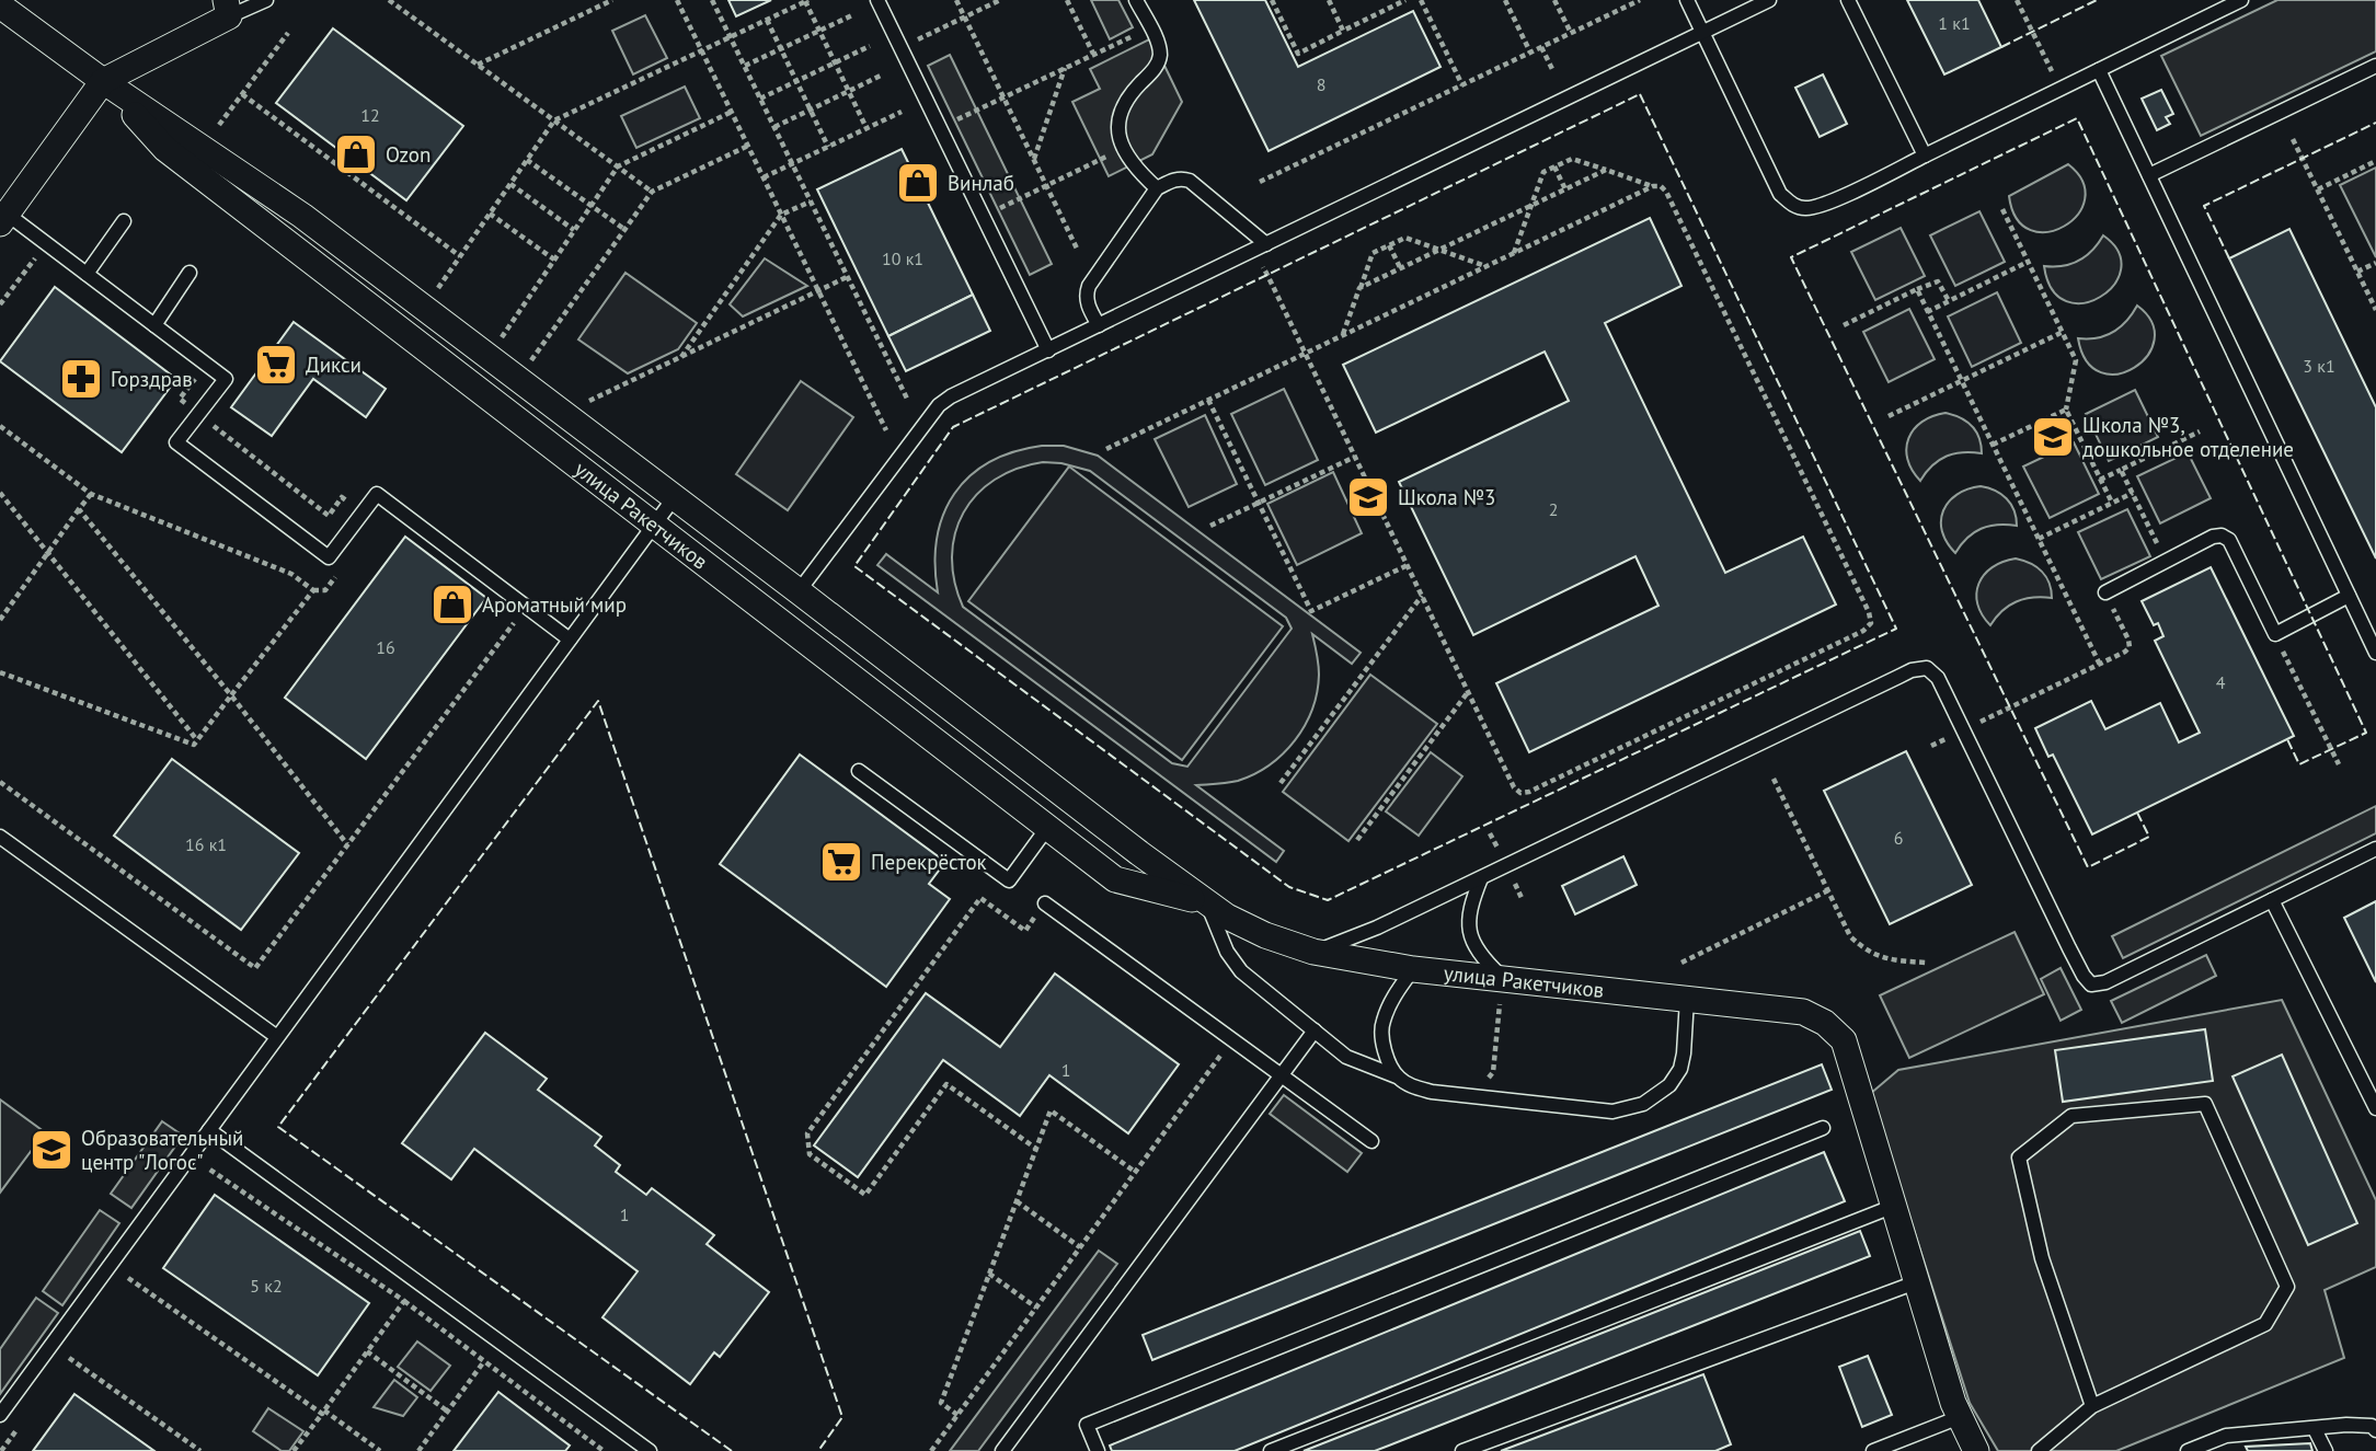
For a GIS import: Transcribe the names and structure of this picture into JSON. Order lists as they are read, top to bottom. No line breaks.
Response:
{"streets":{"street":["улица Ракетчиков"]},"places":{"shop":["Ozon","Винлаб","Ароматный мир"],"supermarket":["Дикси","Перекрёсток"],"pharmacy":["Горздрав"],"school or university":["Школа №3, дошкольное отделение","Школа №3","Образовательный центр \"Логос\""]},"house_numbers":["1 к1","8","12","10 к1","3 к1","2","16","4","6","16 к1","1","1","5 к2"]}
